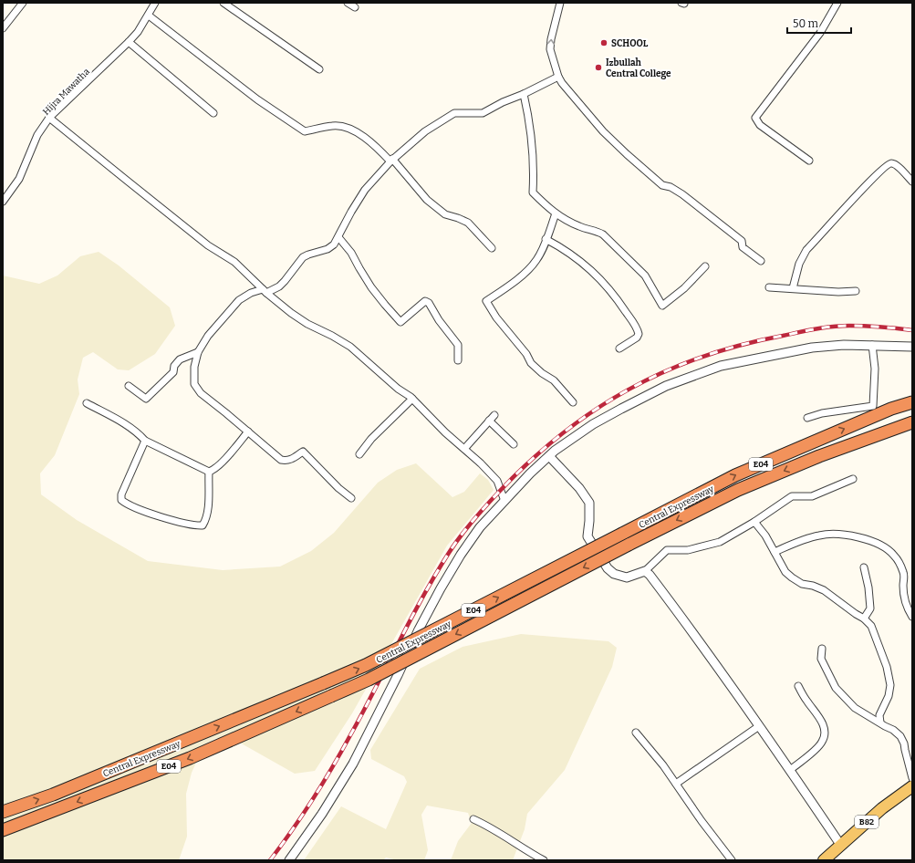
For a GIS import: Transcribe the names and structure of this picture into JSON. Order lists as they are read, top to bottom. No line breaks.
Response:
{"streets":{"highway":["E04","Central Expressway"],"main road":["B82"],"street":["Hijra Mawatha"]},"places":["SCHOOL","Izbullah Central College"],"scale_bar":"50 m"}
